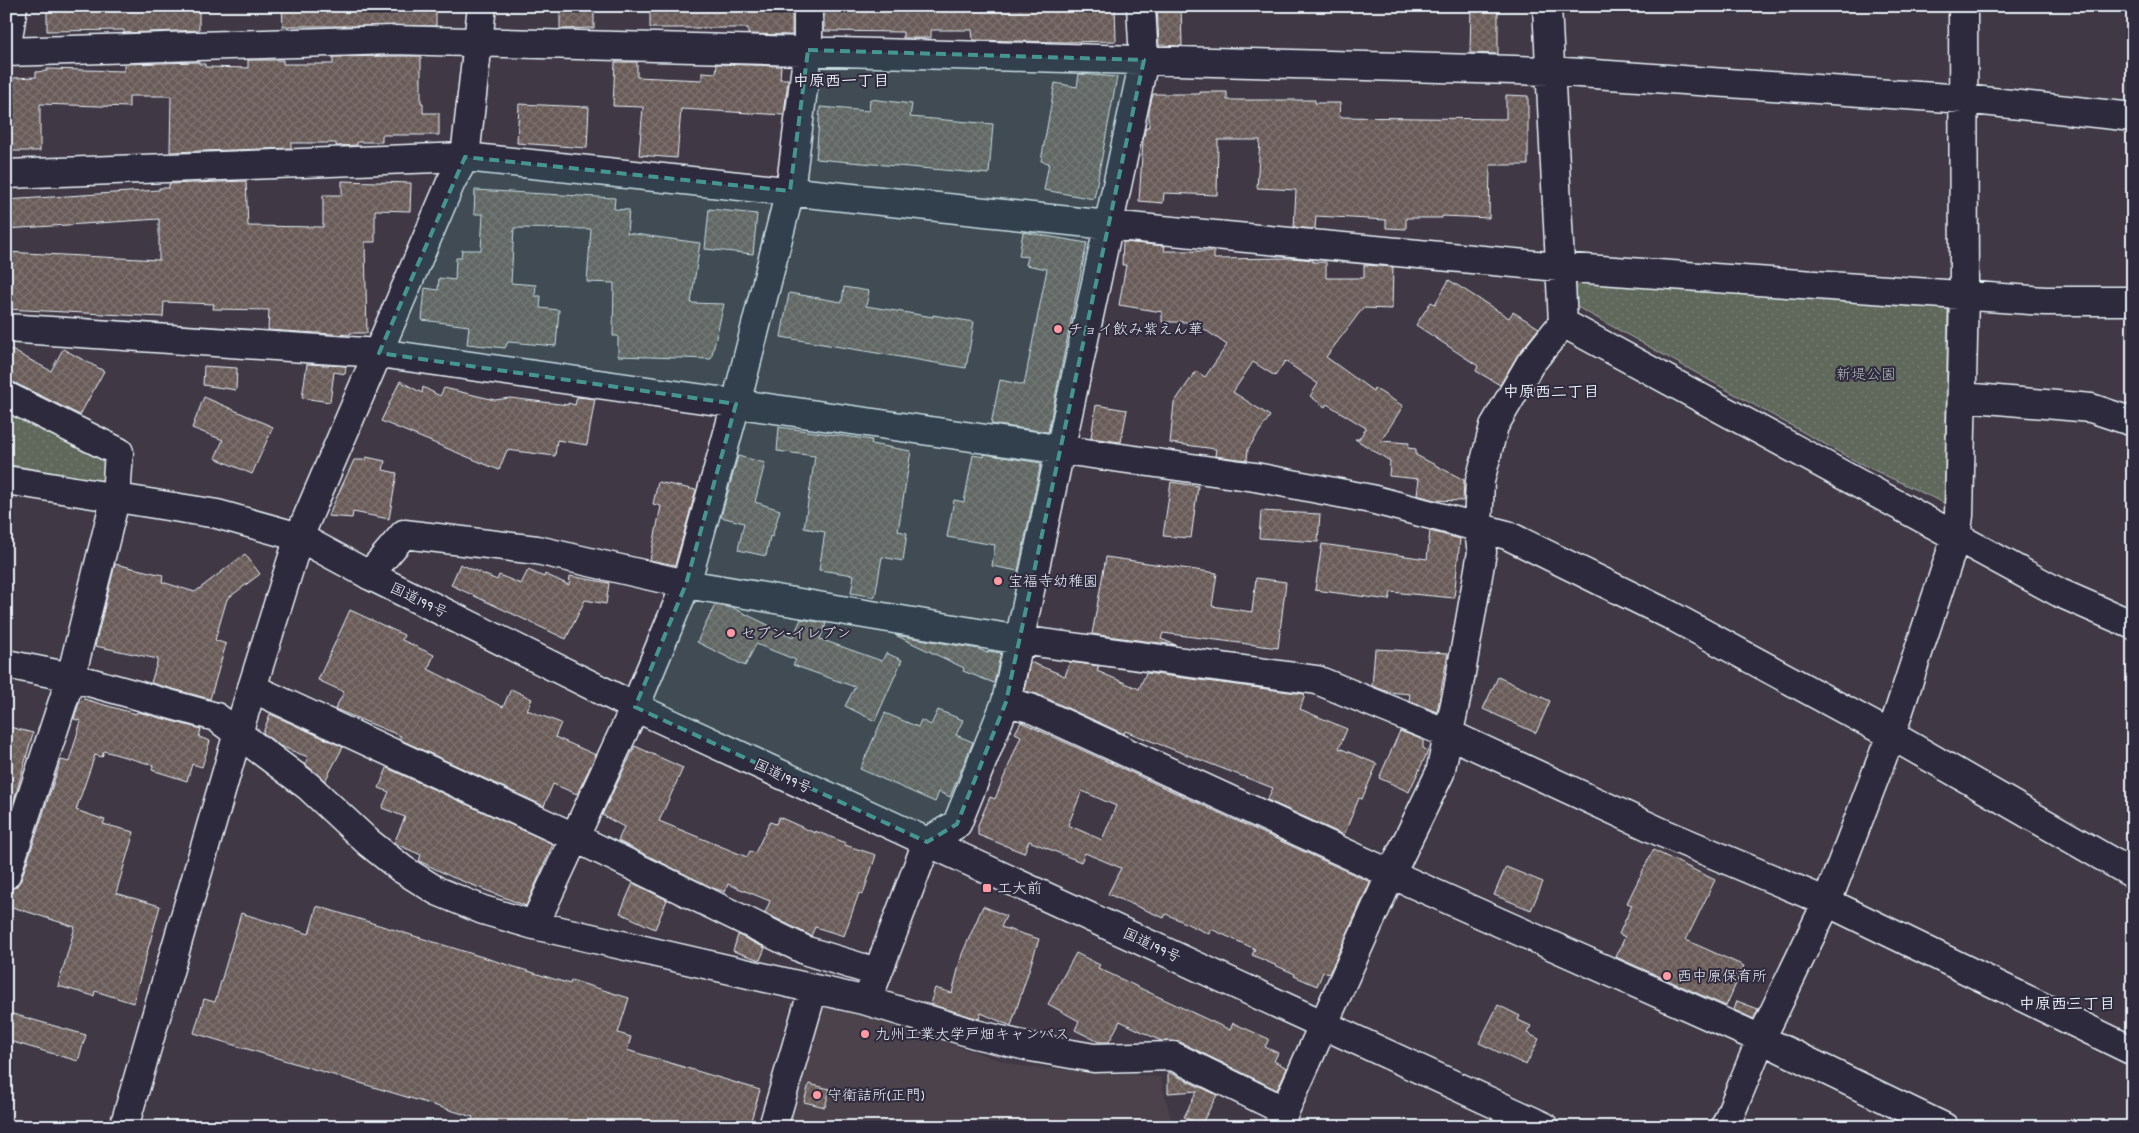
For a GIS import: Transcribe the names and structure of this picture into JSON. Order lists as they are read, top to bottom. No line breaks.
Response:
{"streets":{"main road":["国道199号"]},"districts":["中原西一丁目","中原西二丁目","中原西三丁目"],"parks":["新堤公園"],"places":{"other":["チョイ飲み紫えん華","宝福寺幼稚園","セブン-イレブン","西中原保育所","九州工業大学戸畑キャンパス","守衛詰所(正門)"],"transit":["工大前"]}}
